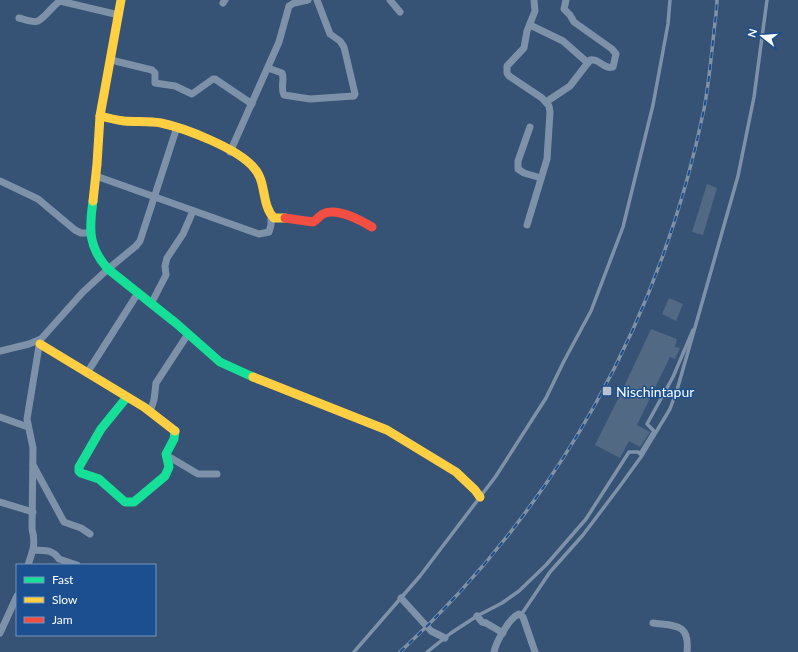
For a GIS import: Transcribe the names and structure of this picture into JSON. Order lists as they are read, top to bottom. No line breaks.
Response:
{"places":{"transit":["Nischintapur"]},"legend":["Fast","Slow","Jam"],"north":"left"}
